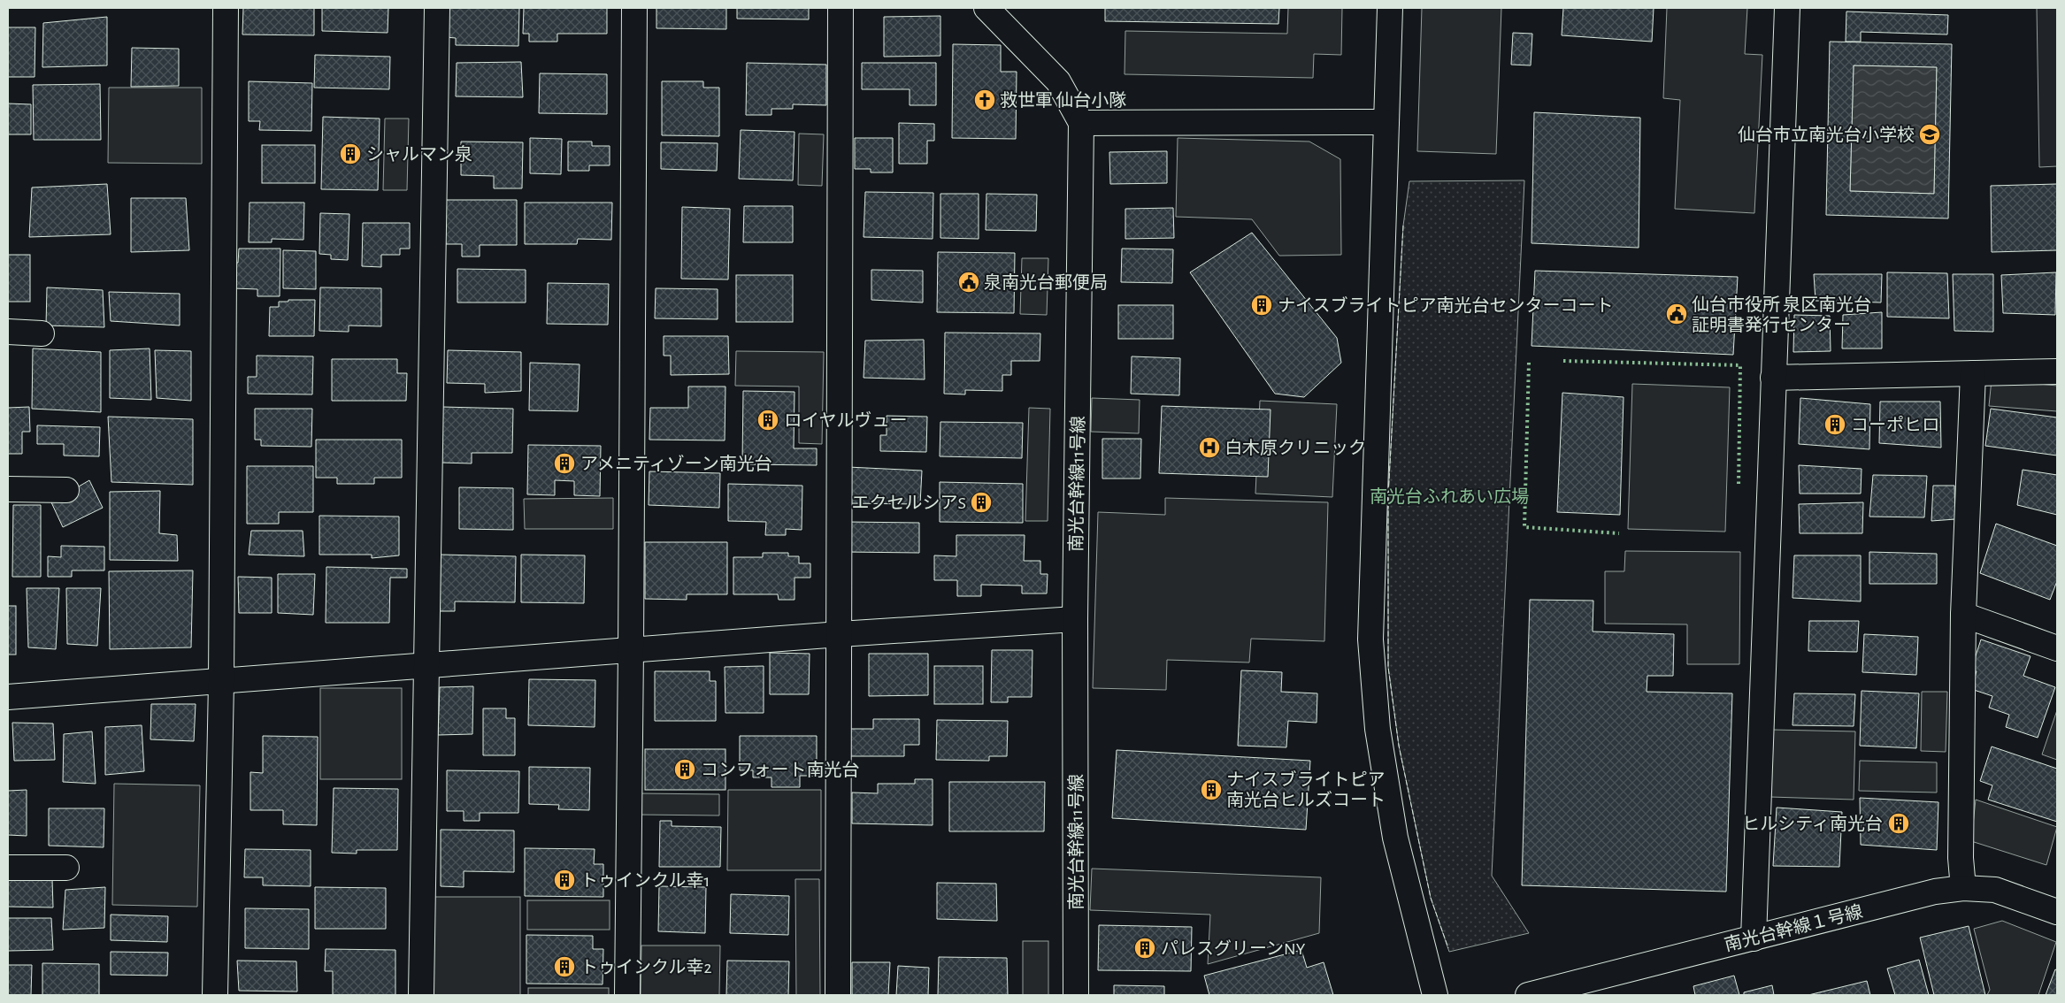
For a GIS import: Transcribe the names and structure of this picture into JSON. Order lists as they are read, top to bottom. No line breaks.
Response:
{"streets":{"street":["南光台幹線11号線","南光台幹線１号線"]},"parks":["南光台ふれあい広場"],"places":{"church":["救世軍 仙台小隊"],"school or university":["仙台市立南光台小学校"],"building":["シャルマン泉","ナイスブライトピア南光台センターコート","ロイヤルヴュー","コーポヒロ","アメニティゾーン南光台","エクセルシアS","コンフォート南光台","ナイスブライトピア 南光台ヒルズコート","ヒルシティ南光台","トゥインクル幸1","パレスグリーンNY","トゥインクル幸2"],"public building":["泉南光台郵便局","仙台市役所 泉区南光台 証明書発行センター"],"hospital":["白木原クリニック"]}}
